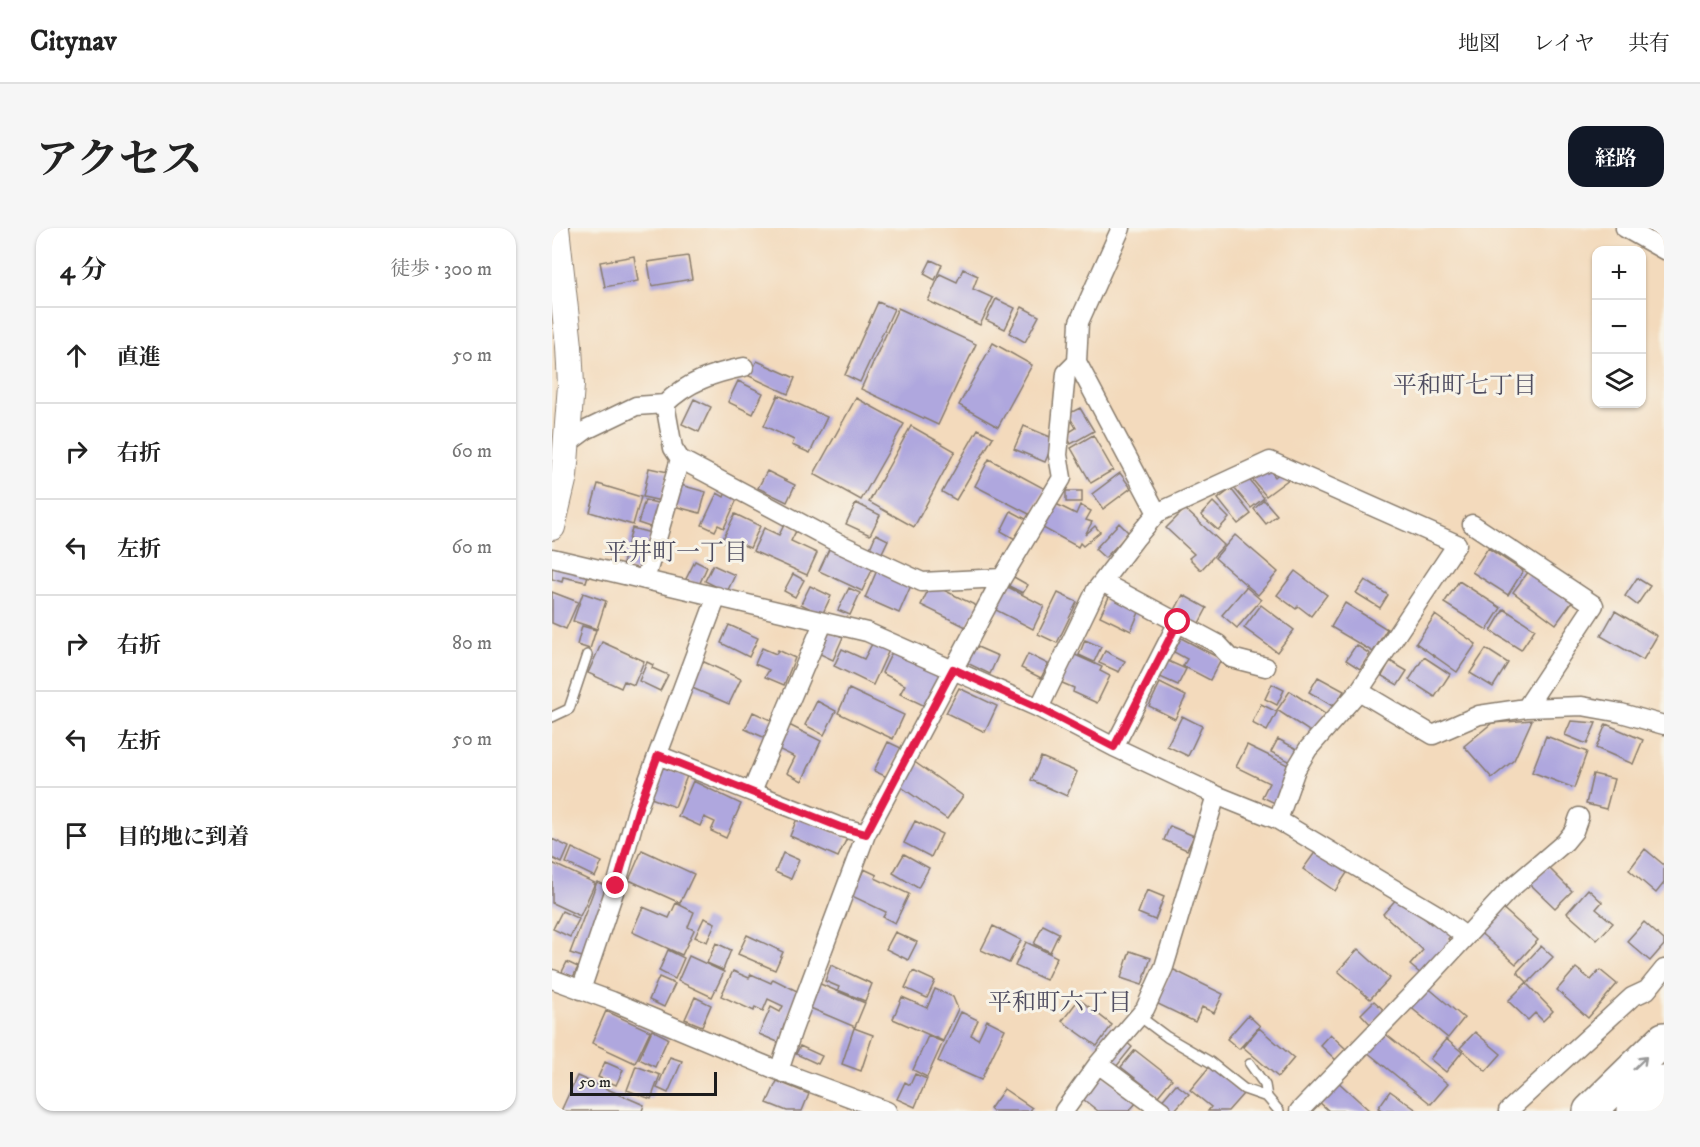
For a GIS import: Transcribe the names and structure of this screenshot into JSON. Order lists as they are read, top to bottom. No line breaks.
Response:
{"districts":["平和町七丁目","平井町一丁目","平和町六丁目"],"scale_bar":"50 m","page":{"header":"Citynav","nav":["地図","レイヤ","共有"],"title":"アクセス","buttons":"経路","heading":["4 分","徒歩 · 300 m"],"map_buttons":["+","−"],"list":[["直進","50 m"],["右折","60 m"],["左折","60 m"],["右折","80 m"],["左折","50 m"],"目的地に到着"],"scale":"50 m"}}
